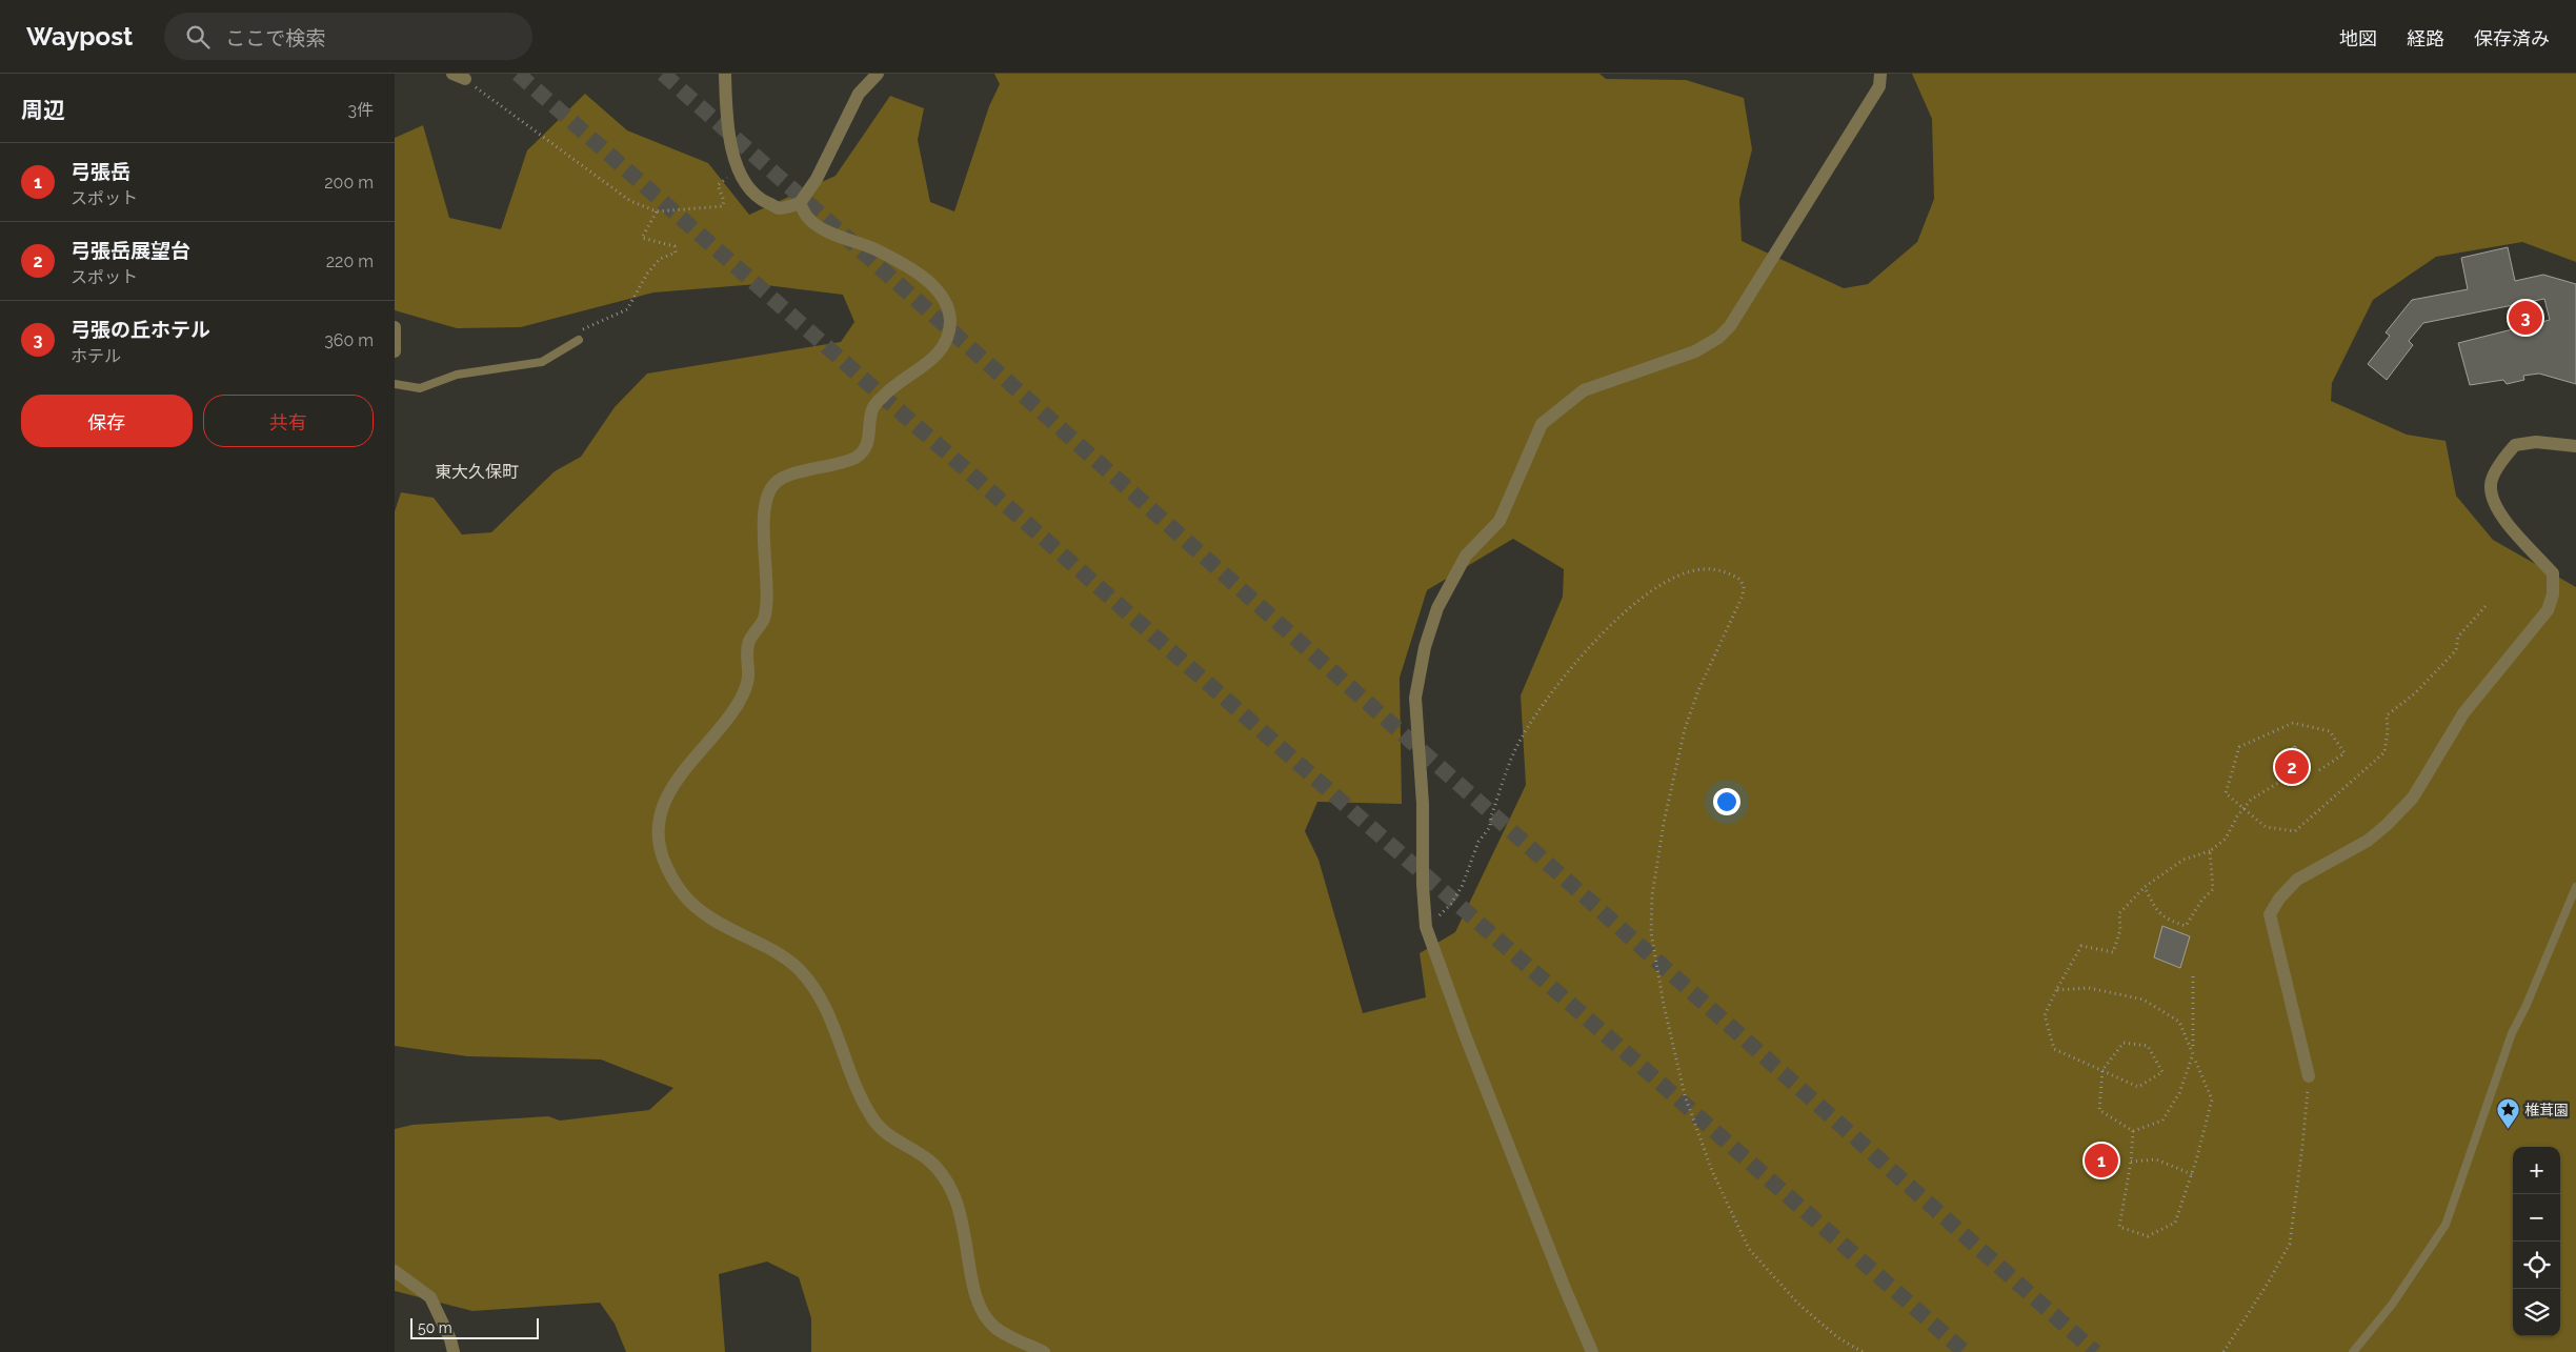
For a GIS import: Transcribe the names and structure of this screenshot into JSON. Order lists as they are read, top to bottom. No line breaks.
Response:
{"districts":["東大久保町"],"places":{"place":["椎茸園"]},"scale_bar":"50 m","page":{"header":"Waypost","search":"ここで検索","nav":["地図","経路","保存済み"],"heading":["周辺","3件"],"list":[{"mark":"1","name":"弓張岳","note":"スポット","value":"200 m"},{"mark":"2","name":"弓張岳展望台","note":"スポット","value":"220 m"},{"mark":"3","name":"弓張の丘ホテル","note":"ホテル","value":"360 m"}],"pins":["3","2","1"],"buttons":["保存","共有"],"map_buttons":["+","−"],"scale":"50 m"}}
